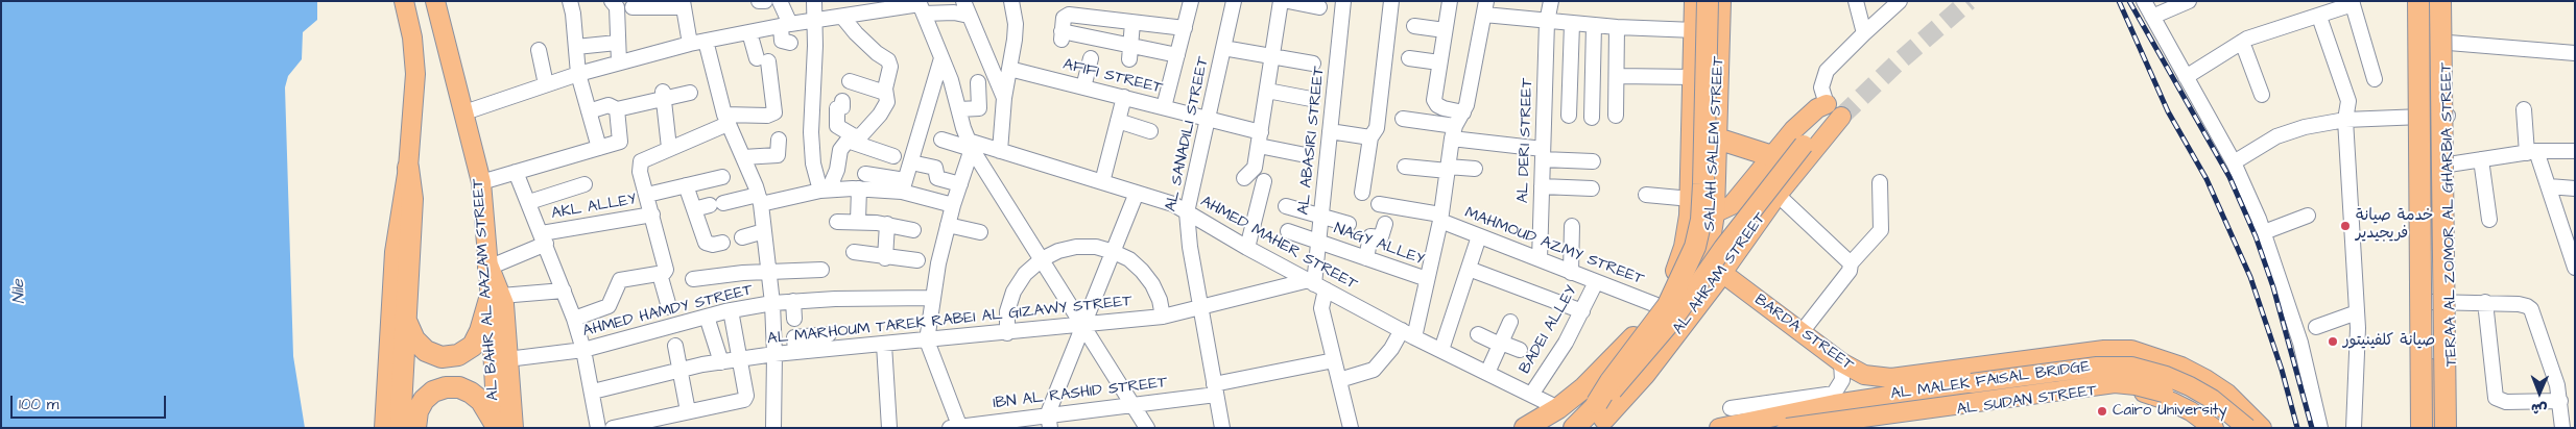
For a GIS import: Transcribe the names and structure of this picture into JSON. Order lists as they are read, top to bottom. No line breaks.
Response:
{"streets":{"highway":["SALAH SALEM STREET","AL AHRAM STREET"],"main road":["TERAA AL ZOMOR AL GHARBIA STREET","AL BAHR AL AAZAM STREET","BARDA STREET","AL MALEK FAISAL BRIDGE","AL SUDAN STREET"],"street":["AFIFI STREET","AL SANADILI STREET","AL ABASIRI STREET","AL DERI STREET","AKL ALLEY","AHMED MAHER STREET","NAGY ALLEY","MAHMOUD AZMY STREET","AHMED HAMDY STREET","AL MARHOUM TAREK RABEI AL GIZAWY STREET","BADEI ALLEY","IBN AL RASHID STREET"]},"crossings":[["AFIFI STREET","AL SANADILI STREET"],["AL SANADILI STREET","AHMED MAHER STREET"],["AL SANADILI STREET","AL MARHOUM TAREK RABEI AL GIZAWY STREET"],["AL SANADILI STREET","IBN AL RASHID STREET"],["AL ABASIRI STREET","AHMED MAHER STREET"],["AL ABASIRI STREET","NAGY ALLEY"],["AL ABASIRI STREET","AL MARHOUM TAREK RABEI AL GIZAWY STREET"],["AL ABASIRI STREET","IBN AL RASHID STREET"],["AL DERI STREET","MAHMOUD AZMY STREET"],["SALAH SALEM STREET","MAHMOUD AZMY STREET"],["SALAH SALEM STREET","AL AHRAM STREET"],["AKL ALLEY","AL BAHR AL AAZAM STREET"],["AHMED MAHER STREET","AL AHRAM STREET"],["AHMED MAHER STREET","AL MARHOUM TAREK RABEI AL GIZAWY STREET"],["AHMED MAHER STREET","BADEI ALLEY"],["MAHMOUD AZMY STREET","AL AHRAM STREET"],["MAHMOUD AZMY STREET","BADEI ALLEY"],["AL AHRAM STREET","BARDA STREET"]],"water":["Nile"],"places":["خدمة صيانة فريجيدير","صيانة كلفينيتور","Cairo University"],"scale_bar":"100 m","north":"bottom"}
